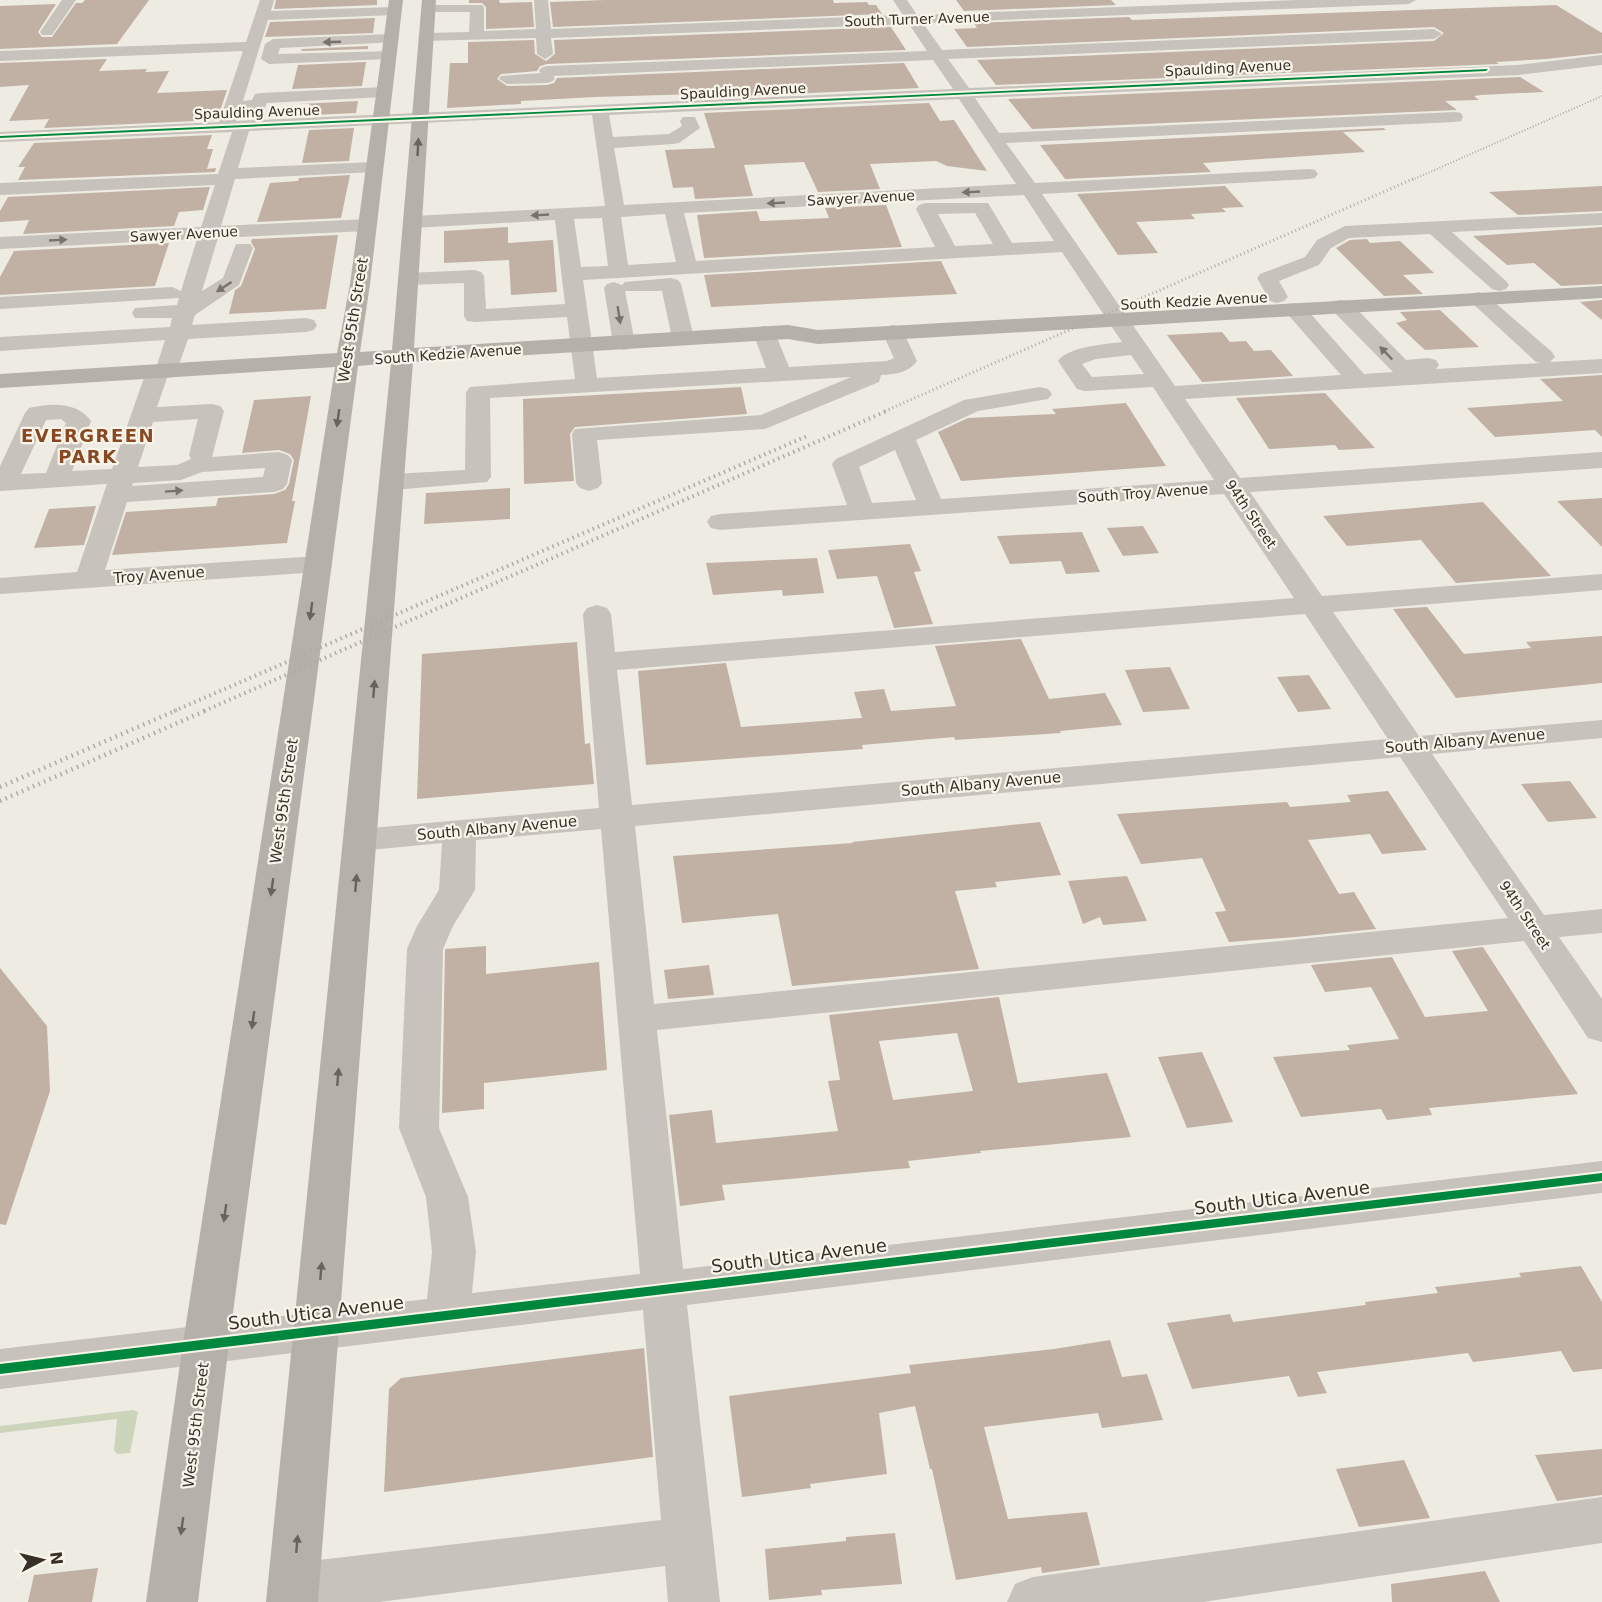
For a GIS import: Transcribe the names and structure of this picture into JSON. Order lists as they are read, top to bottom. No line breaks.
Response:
{"streets":{"main road":["South Kedzie Avenue","West 95th Street"],"street":["South Turner Avenue","Spaulding Avenue","Sawyer Avenue","South Troy Avenue","94th Street","Troy Avenue","South Albany Avenue","South Utica Avenue"]},"crossings":[["South Turner Avenue","94th Street"],["Spaulding Avenue","West 95th Street"],["Spaulding Avenue","94th Street"],["Sawyer Avenue","West 95th Street"],["Sawyer Avenue","94th Street"],["South Kedzie Avenue","West 95th Street"],["South Kedzie Avenue","94th Street"],["West 95th Street","Troy Avenue"],["West 95th Street","South Utica Avenue"],["South Troy Avenue","94th Street"],["94th Street","South Albany Avenue"]],"districts":["EVERGREEN PARK"],"north":"right"}
